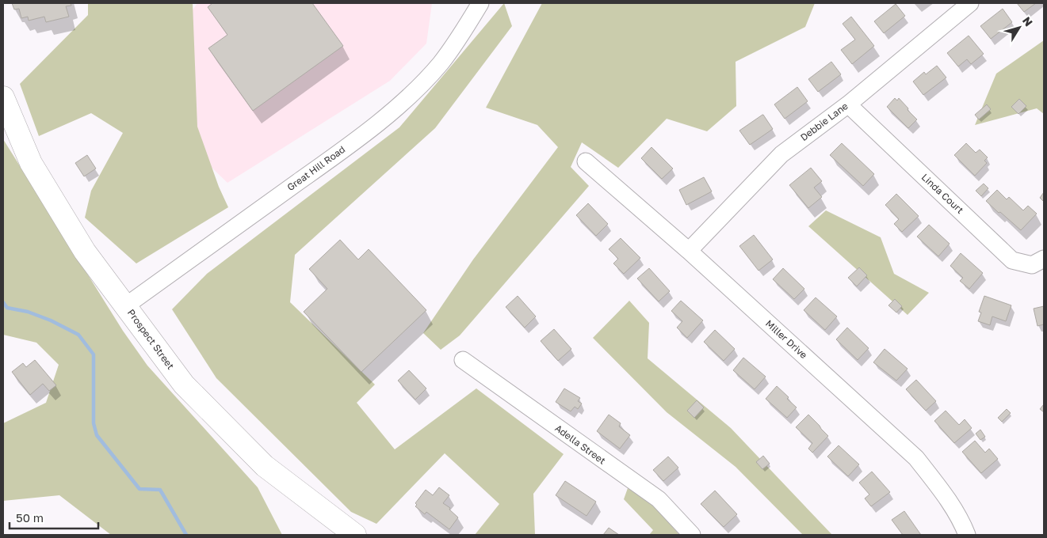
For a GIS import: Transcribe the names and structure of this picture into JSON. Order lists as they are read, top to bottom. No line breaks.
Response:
{"streets":{"main road":["Prospect Street"],"street":["Debbie Lane","Great Hill Road","Linda Court","Miller Drive","Adella Street"]},"crossings":[["Debbie Lane","Linda Court"],["Debbie Lane","Miller Drive"],["Great Hill Road","Prospect Street"]],"scale_bar":"50 m","north":"top right"}
